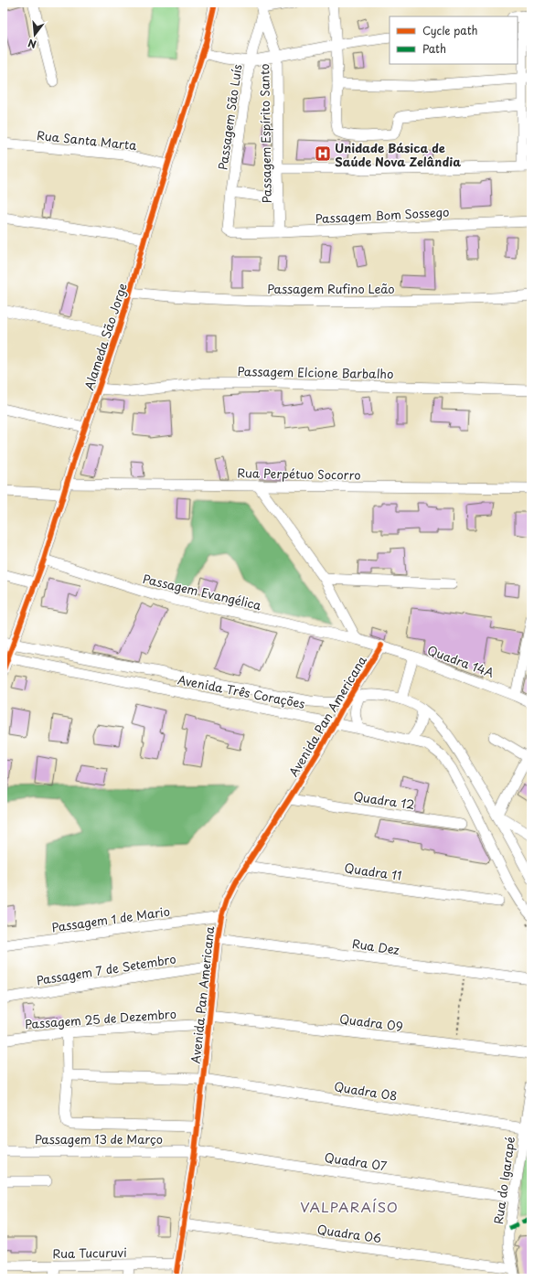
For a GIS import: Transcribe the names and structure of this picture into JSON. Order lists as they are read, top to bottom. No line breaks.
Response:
{"streets":{"street":["Passagem São Luís","Passagem Espírito Santo","Rua Santa Marta","Passagem Bom Sossego","Passagem Rufino Leão","Alameda São Jorge","Passagem Elcione Barbalho","Rua Perpétuo Socorro","Passagem Evangélica","Quadra 14A","Avenida Três Corações","Avenida Pan Americana","Quadra 12","Quadra 11","Passagem 1 de Mario","Rua Dez","Passagem 7 de Setembro","Passagem 25 de Dezembro","Quadra 09","Quadra 08","Passagem 13 de Março","Quadra 07","Rua do Igarapé","Quadra 06","Rua Tucuruvi"]},"crossings":[["Passagem São Luís","Passagem Espírito Santo"],["Passagem São Luís","Passagem Bom Sossego"],["Passagem Espírito Santo","Passagem Bom Sossego"],["Rua Santa Marta","Alameda São Jorge"],["Passagem Rufino Leão","Alameda São Jorge"],["Alameda São Jorge","Passagem Elcione Barbalho"],["Alameda São Jorge","Rua Perpétuo Socorro"],["Alameda São Jorge","Passagem Evangélica"],["Alameda São Jorge","Avenida Três Corações"],["Passagem Evangélica","Quadra 14A"],["Passagem Evangélica","Avenida Pan Americana"],["Quadra 14A","Avenida Pan Americana"],["Avenida Três Corações","Avenida Pan Americana"],["Avenida Pan Americana","Quadra 12"],["Avenida Pan Americana","Quadra 11"],["Avenida Pan Americana","Passagem 1 de Mario"],["Avenida Pan Americana","Rua Dez"],["Avenida Pan Americana","Passagem 7 de Setembro"],["Avenida Pan Americana","Passagem 25 de Dezembro"],["Avenida Pan Americana","Quadra 09"],["Avenida Pan Americana","Quadra 08"],["Avenida Pan Americana","Passagem 13 de Março"],["Avenida Pan Americana","Quadra 07"],["Avenida Pan Americana","Quadra 06"],["Avenida Pan Americana","Rua Tucuruvi"],["Passagem 25 de Dezembro","Quadra 09"],["Quadra 08","Rua do Igarapé"],["Passagem 13 de Março","Quadra 07"],["Quadra 07","Rua do Igarapé"],["Rua do Igarapé","Quadra 06"]],"districts":["VALPARAÍSO"],"places":{"hospital":["Unidade Básica de Saúde Nova Zelândia"]},"legend":["Cycle path","Path"],"north":"bottom"}
